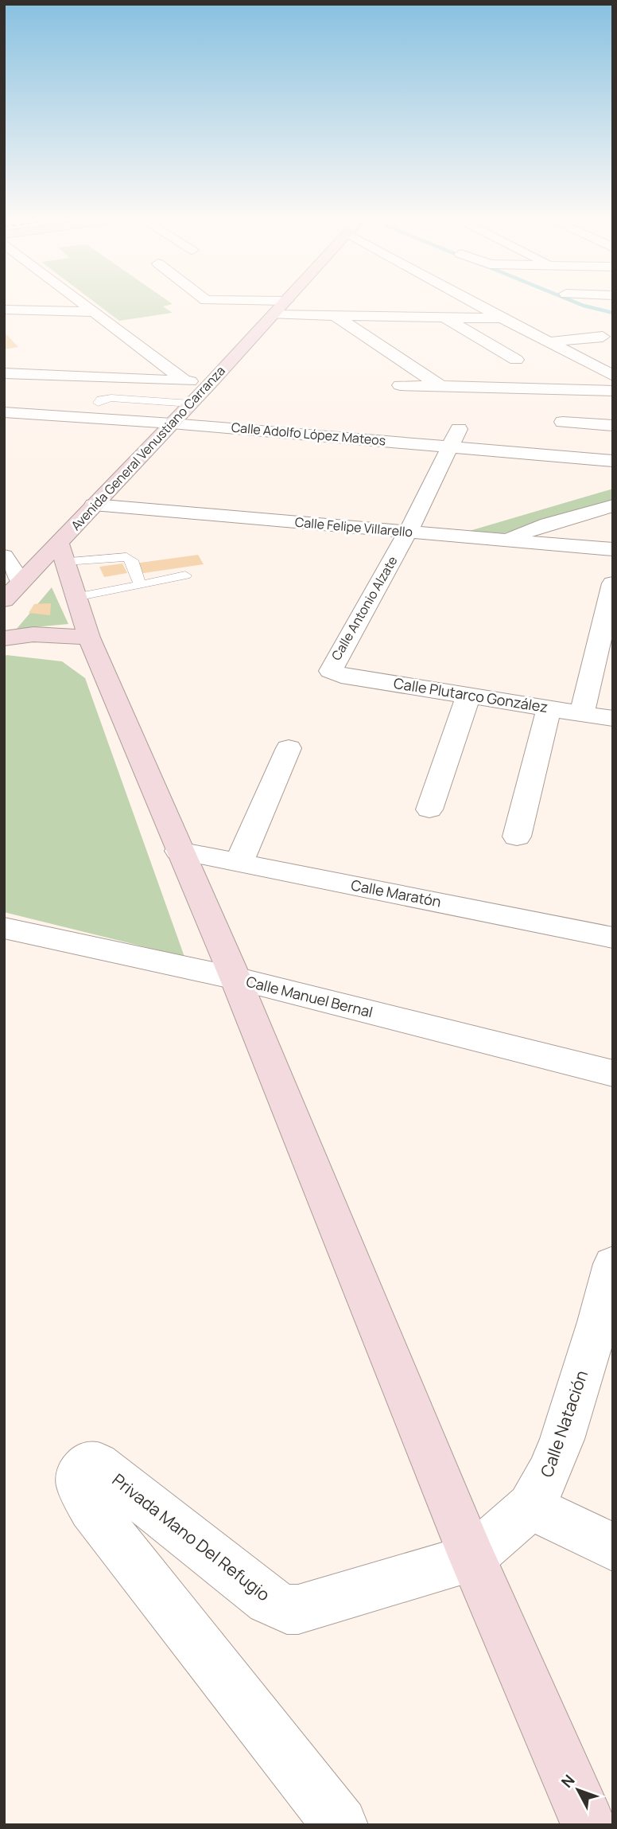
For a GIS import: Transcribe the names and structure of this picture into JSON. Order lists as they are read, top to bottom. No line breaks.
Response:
{"streets":{"main road":["Avenida General Venustiano Carranza"],"street":["Calle Adolfo López Mateos","Calle Felipe Villarello","Calle Antonio Alzate","Calle Plutarco González","Calle Maratón","Calle Manuel Bernal","Calle Natación","Privada Mano Del Refugio"]},"crossings":[["Calle Adolfo López Mateos","Avenida General Venustiano Carranza"],["Calle Adolfo López Mateos","Calle Antonio Alzate"],["Avenida General Venustiano Carranza","Calle Felipe Villarello"],["Calle Felipe Villarello","Calle Antonio Alzate"],["Calle Antonio Alzate","Calle Plutarco González"],["Calle Natación","Privada Mano Del Refugio"]],"north":"top left"}
